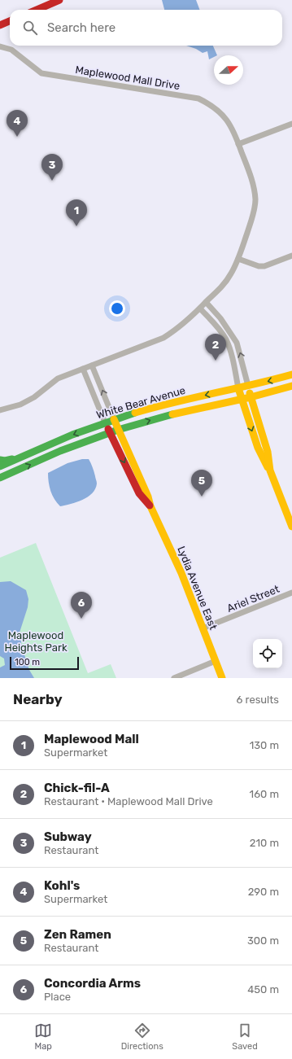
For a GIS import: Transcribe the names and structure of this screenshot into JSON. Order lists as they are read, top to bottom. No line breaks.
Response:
{"streets":{"street":["Maplewood Mall Drive","White Bear Avenue","Lydia Avenue East","Ariel Street"]},"crossings":[["White Bear Avenue","Lydia Avenue East"],["Lydia Avenue East","Ariel Street"]],"parks":["Maplewood Heights Park"],"scale_bar":"100 m","north":"right","page":{"search":"Search here","pins":["4","3","1","2","5","6"],"scale":"100 m","heading":["Nearby","6 results"],"list":[{"mark":"1","name":"Maplewood Mall","note":"Supermarket","value":"130 m"},{"mark":"2","name":"Chick-fil-A","note":"Restaurant · Maplewood Mall Drive","value":"160 m"},{"mark":"3","name":"Subway","note":"Restaurant","value":"210 m"},{"mark":"4","name":"Kohl's","note":"Supermarket","value":"290 m"},{"mark":"5","name":"Zen Ramen","note":"Restaurant","value":"300 m"},{"mark":"6","name":"Concordia Arms","note":"Place","value":"450 m"}],"nav":["Map","Directions","Saved"]}}
